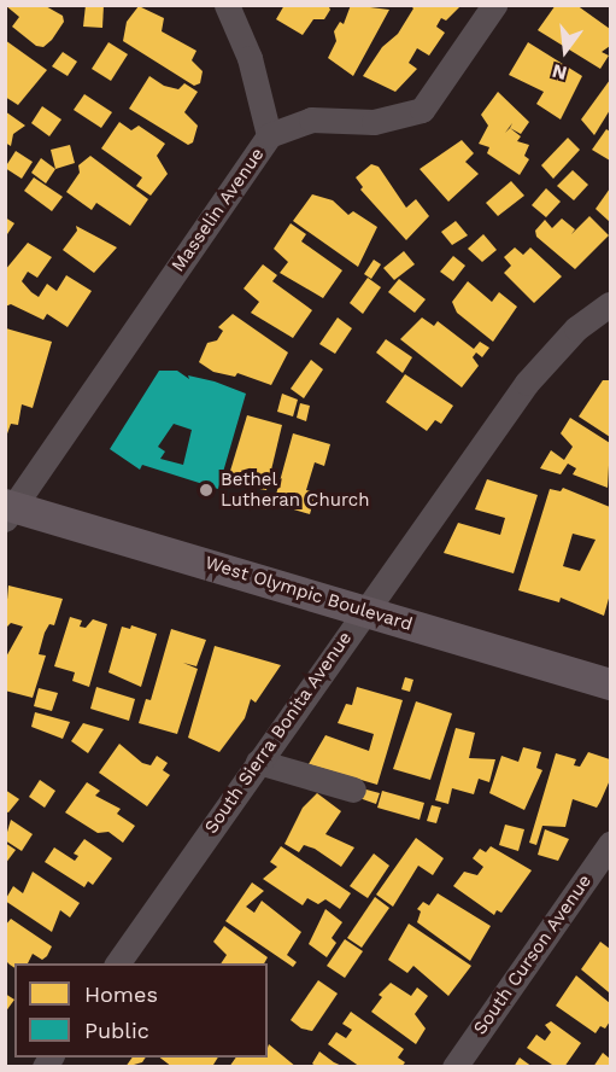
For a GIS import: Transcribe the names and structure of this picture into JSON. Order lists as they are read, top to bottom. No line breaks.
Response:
{"streets":{"main road":["West Olympic Boulevard"],"street":["Masselin Avenue","South Sierra Bonita Avenue","South Curson Avenue"]},"crossings":[["Masselin Avenue","West Olympic Boulevard"],["West Olympic Boulevard","South Sierra Bonita Avenue"]],"places":["Bethel Lutheran Church"],"legend":["Homes","Public"],"north":"bottom"}
